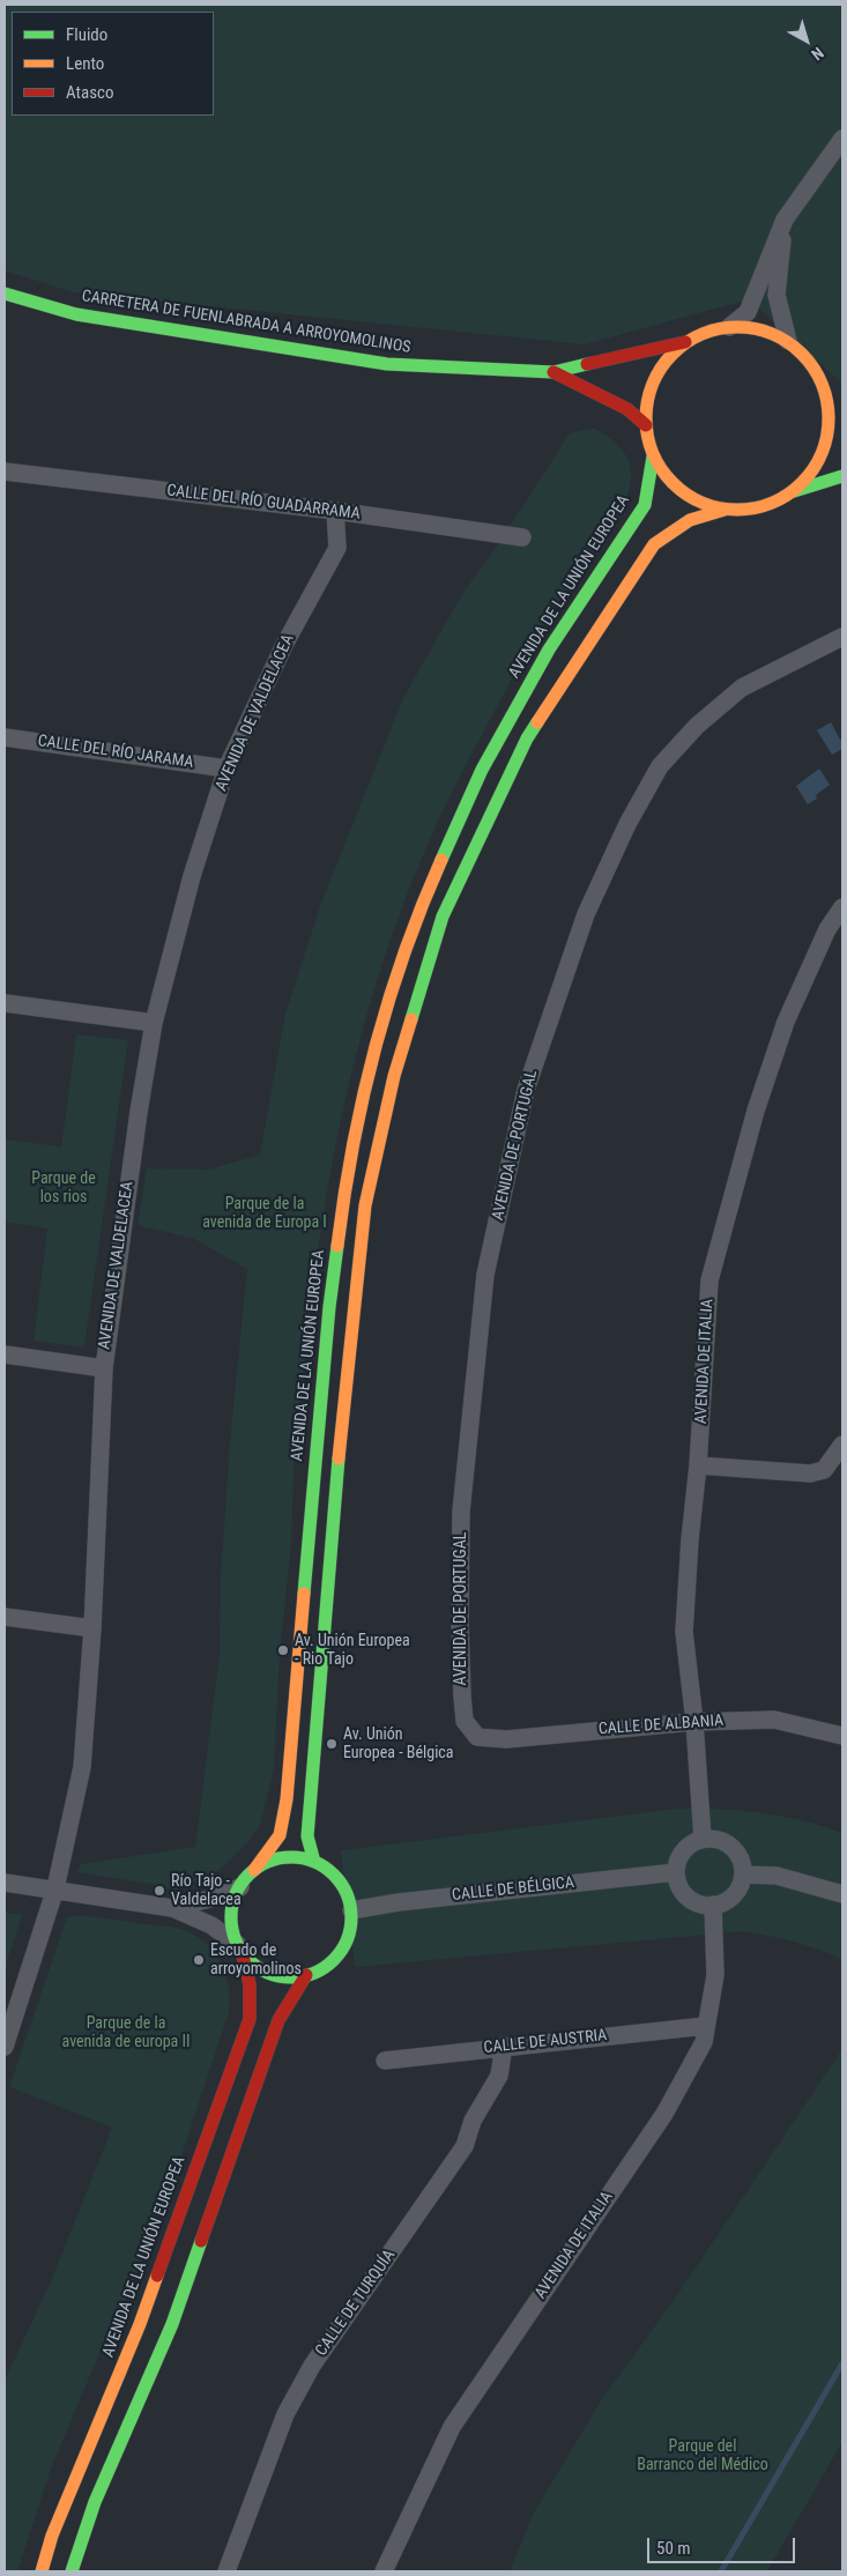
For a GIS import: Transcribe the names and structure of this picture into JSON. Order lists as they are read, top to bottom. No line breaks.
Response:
{"streets":{"main road":["CARRETERA DE FUENLABRADA A ARROYOMOLINOS","AVENIDA DE LA UNIÓN EUROPEA"],"street":["CALLE DEL RÍO GUADARRAMA","AVENIDA DE VALDELACEA","CALLE DEL RÍO JARAMA","AVENIDA DE PORTUGAL","AVENIDA DE ITALIA","CALLE DE ALBANIA","CALLE DE BÉLGICA","CALLE DE AUSTRIA","CALLE DE TURQUÍA"]},"crossings":[["CARRETERA DE FUENLABRADA A ARROYOMOLINOS","AVENIDA DE LA UNIÓN EUROPEA"],["CALLE DEL RÍO GUADARRAMA","AVENIDA DE VALDELACEA"],["AVENIDA DE LA UNIÓN EUROPEA","CALLE DE BÉLGICA"],["AVENIDA DE VALDELACEA","CALLE DEL RÍO JARAMA"],["AVENIDA DE PORTUGAL","CALLE DE ALBANIA"],["AVENIDA DE ITALIA","CALLE DE ALBANIA"],["AVENIDA DE ITALIA","CALLE DE BÉLGICA"],["AVENIDA DE ITALIA","CALLE DE AUSTRIA"],["CALLE DE AUSTRIA","CALLE DE TURQUÍA"]],"parks":["Parque de los rios","Parque de la avenida de Europa I","Parque de la avenida de europa II","Parque del Barranco del Médico"],"places":["Av. Unión Europea - Rio Tajo","Av. Unión Europea - Bélgica","Río Tajo - Valdelacea","Escudo de arroyomolinos"],"legend":["Fluido","Lento","Atasco"],"scale_bar":"50 m","north":"bottom right"}
